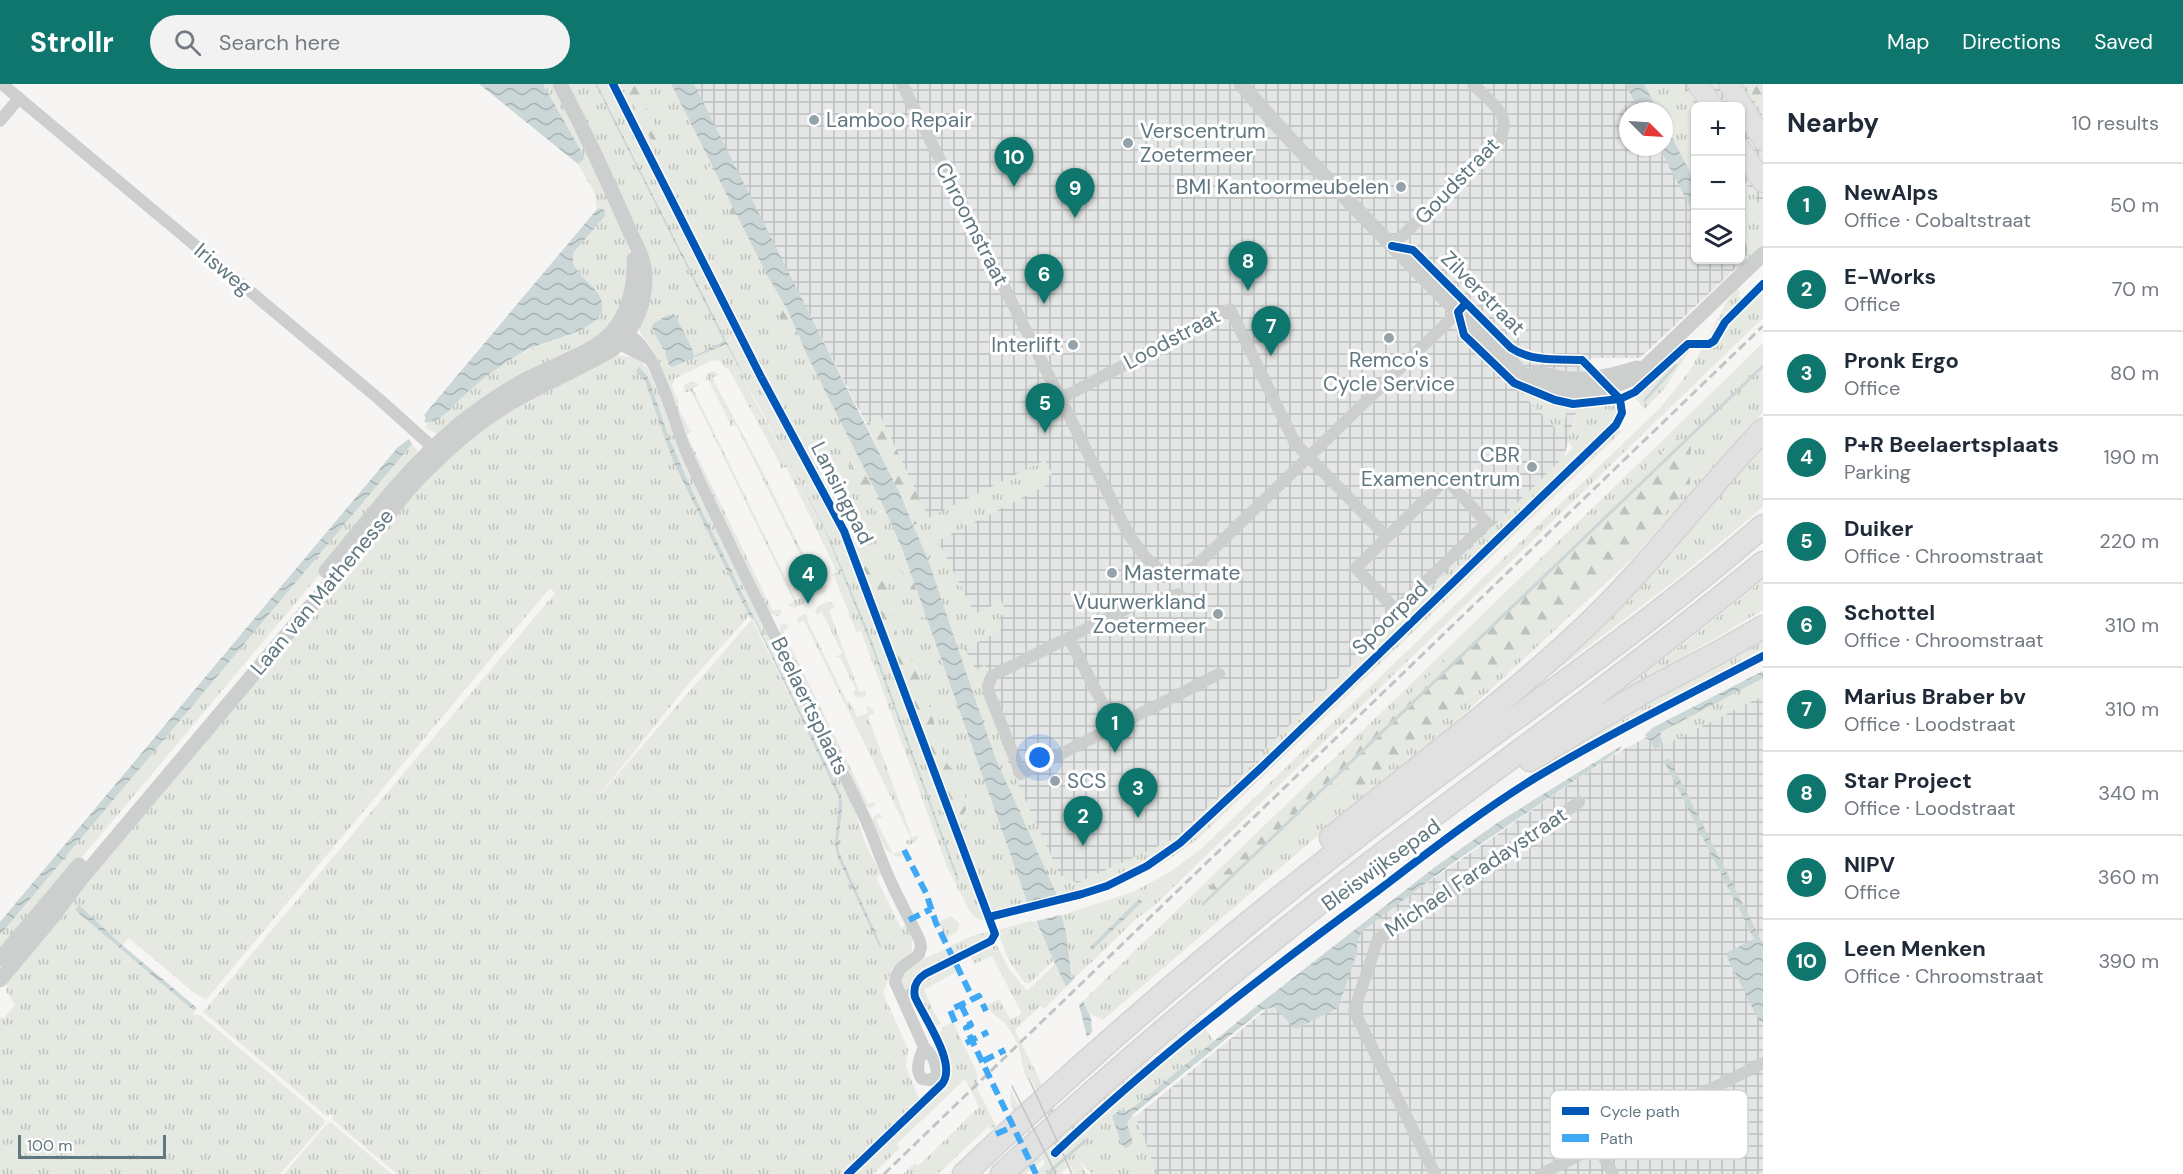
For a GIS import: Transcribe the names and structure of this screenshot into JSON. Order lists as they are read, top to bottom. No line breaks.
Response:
{"streets":{"street":["Goudstraat","Chroomstraat","Irisweg","Zilverstraat","Loodstraat","Laan van Mathenesse","Beelaertsplaats","Michael Faradaystraat"],"cycle path":["Lansingpad","Spoorpad","Bleiswijksepad"]},"crossings":[["Goudstraat","Zilverstraat"],["Chroomstraat","Zilverstraat"],["Chroomstraat","Loodstraat"],["Irisweg","Laan van Mathenesse"],["Laan van Mathenesse","Beelaertsplaats"]],"places":["Lamboo Repair","Verscentrum Zoetermeer","BMI Kantoormeubelen","Remco's Cycle Service","Interlift","CBR Examencentrum","Mastermate","Vuurwerkland Zoetermeer","SCS"],"legend":["Cycle path","Path"],"scale_bar":"100 m","north":"bottom right","page":{"header":"Strollr","search":"Search here","nav":["Map","Directions","Saved"],"heading":["Nearby","10 results"],"map_buttons":["+","−"],"pins":["10","9","8","6","7","5","4","1","3","2"],"list":[{"mark":"1","name":"NewAlps","note":"Office · Cobaltstraat","value":"50 m"},{"mark":"2","name":"E-Works","note":"Office","value":"70 m"},{"mark":"3","name":"Pronk Ergo","note":"Office","value":"80 m"},{"mark":"4","name":"P+R Beelaertsplaats","note":"Parking","value":"190 m"},{"mark":"5","name":"Duiker","note":"Office · Chroomstraat","value":"220 m"},{"mark":"6","name":"Schottel","note":"Office · Chroomstraat","value":"310 m"},{"mark":"7","name":"Marius Braber bv","note":"Office · Loodstraat","value":"310 m"},{"mark":"8","name":"Star Project","note":"Office · Loodstraat","value":"340 m"},{"mark":"9","name":"NIPV","note":"Office","value":"360 m"},{"mark":"10","name":"Leen Menken","note":"Office · Chroomstraat","value":"390 m"}],"scale":"100 m"}}
